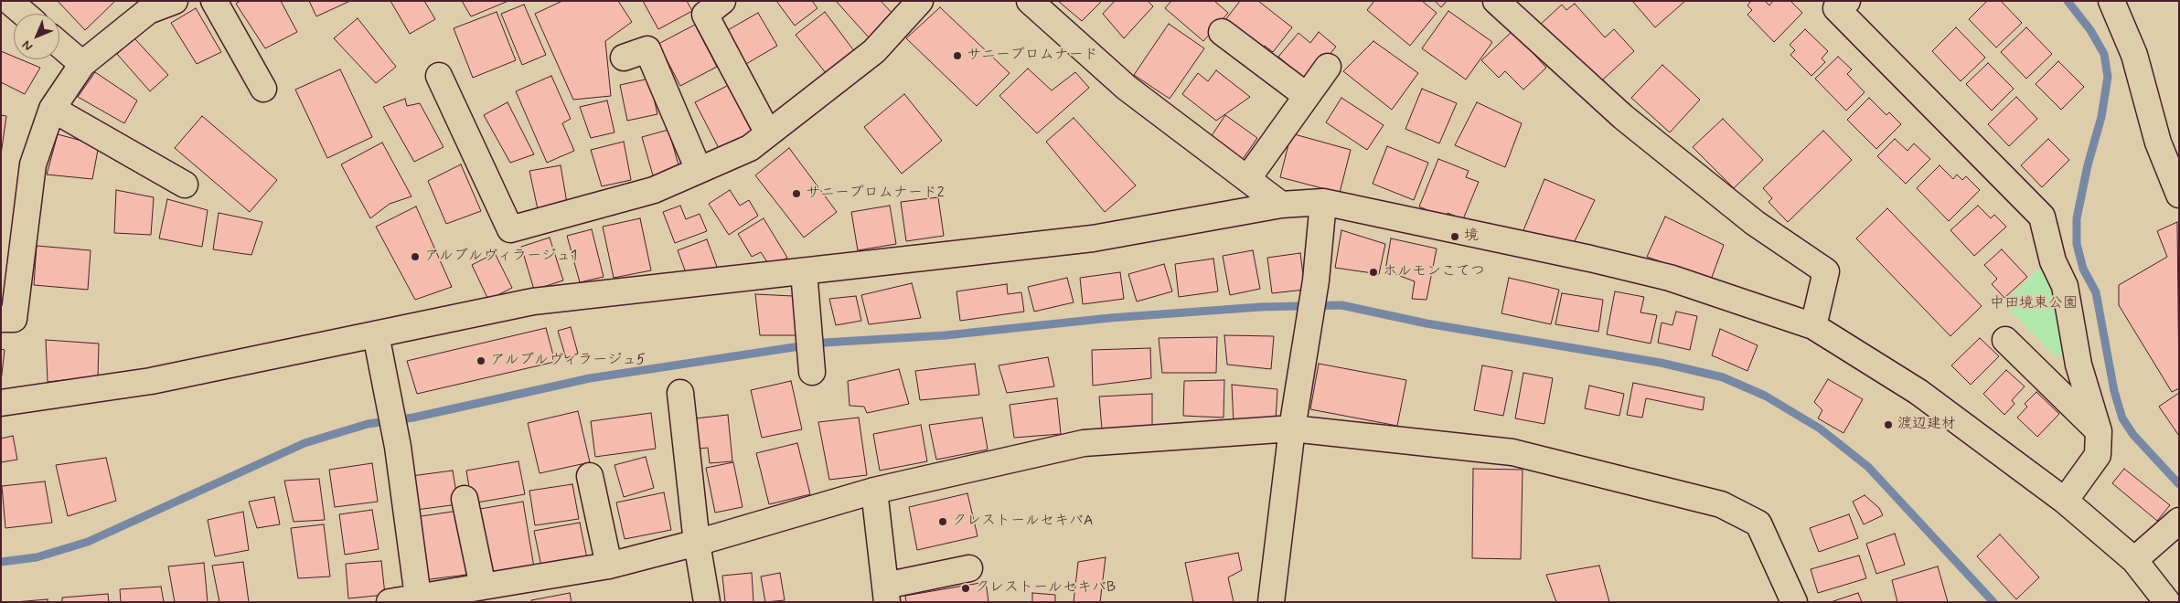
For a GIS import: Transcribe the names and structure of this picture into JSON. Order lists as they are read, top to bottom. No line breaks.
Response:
{"parks":["中田境東公園"],"places":["サニープロムナード","サニープロムナード2","境","アルブルヴィラージュ1","ホルモンこてつ","アルブルヴィラージュ5","渡辺建材","クレストールセキバA","クレストールセキバB"],"north":"bottom left"}
